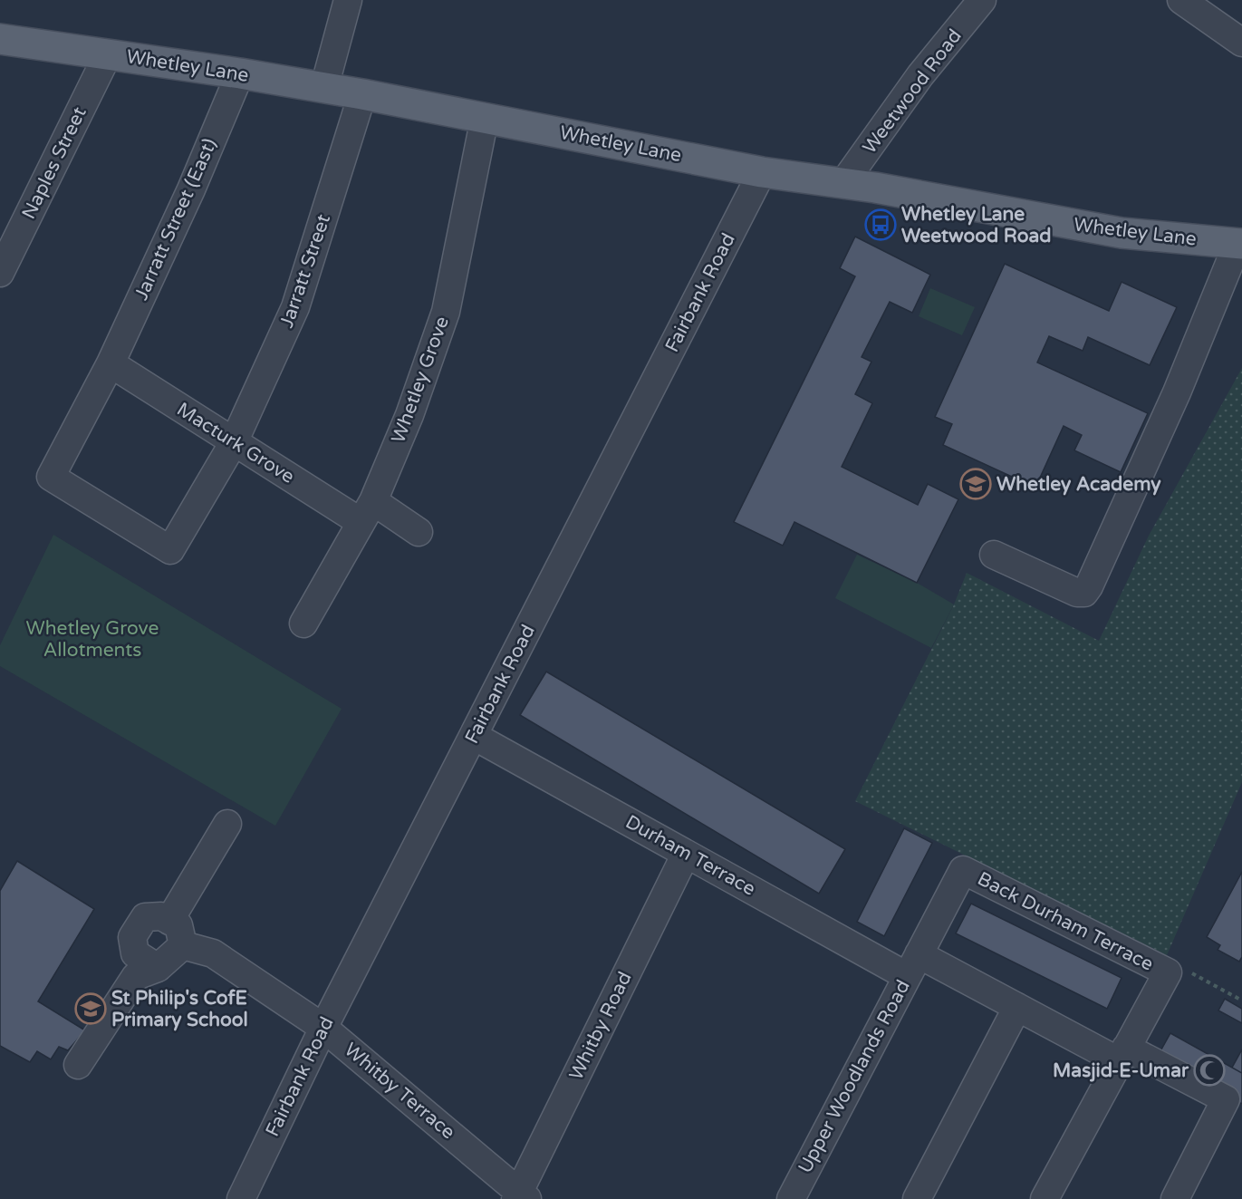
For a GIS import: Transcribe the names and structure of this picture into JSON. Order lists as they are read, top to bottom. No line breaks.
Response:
{"streets":{"main road":["Whetley Lane"],"street":["Weetwood Road","Naples Street","Jarratt Street (East)","Jarratt Street","Fairbank Road","Whetley Grove","Macturk Grove","Durham Terrace","Back Durham Terrace","Whitby Road","Upper Woodlands Road","Whitby Terrace"]},"crossings":[["Whetley Lane","Weetwood Road"],["Whetley Lane","Naples Street"],["Whetley Lane","Jarratt Street (East)"],["Whetley Lane","Jarratt Street"],["Whetley Lane","Fairbank Road"],["Whetley Lane","Whetley Grove"],["Jarratt Street (East)","Jarratt Street"],["Jarratt Street (East)","Macturk Grove"],["Jarratt Street","Macturk Grove"],["Fairbank Road","Durham Terrace"],["Fairbank Road","Whitby Terrace"],["Whetley Grove","Macturk Grove"],["Durham Terrace","Whitby Road"],["Durham Terrace","Upper Woodlands Road"],["Back Durham Terrace","Upper Woodlands Road"],["Whitby Road","Whitby Terrace"]],"parks":["Whetley Grove Allotments"],"places":{"bus stop":["Whetley Lane Weetwood Road"],"school or university":["Whetley Academy","St Philip's CofE Primary School"],"mosque":["Masjid-E-Umar"]}}
